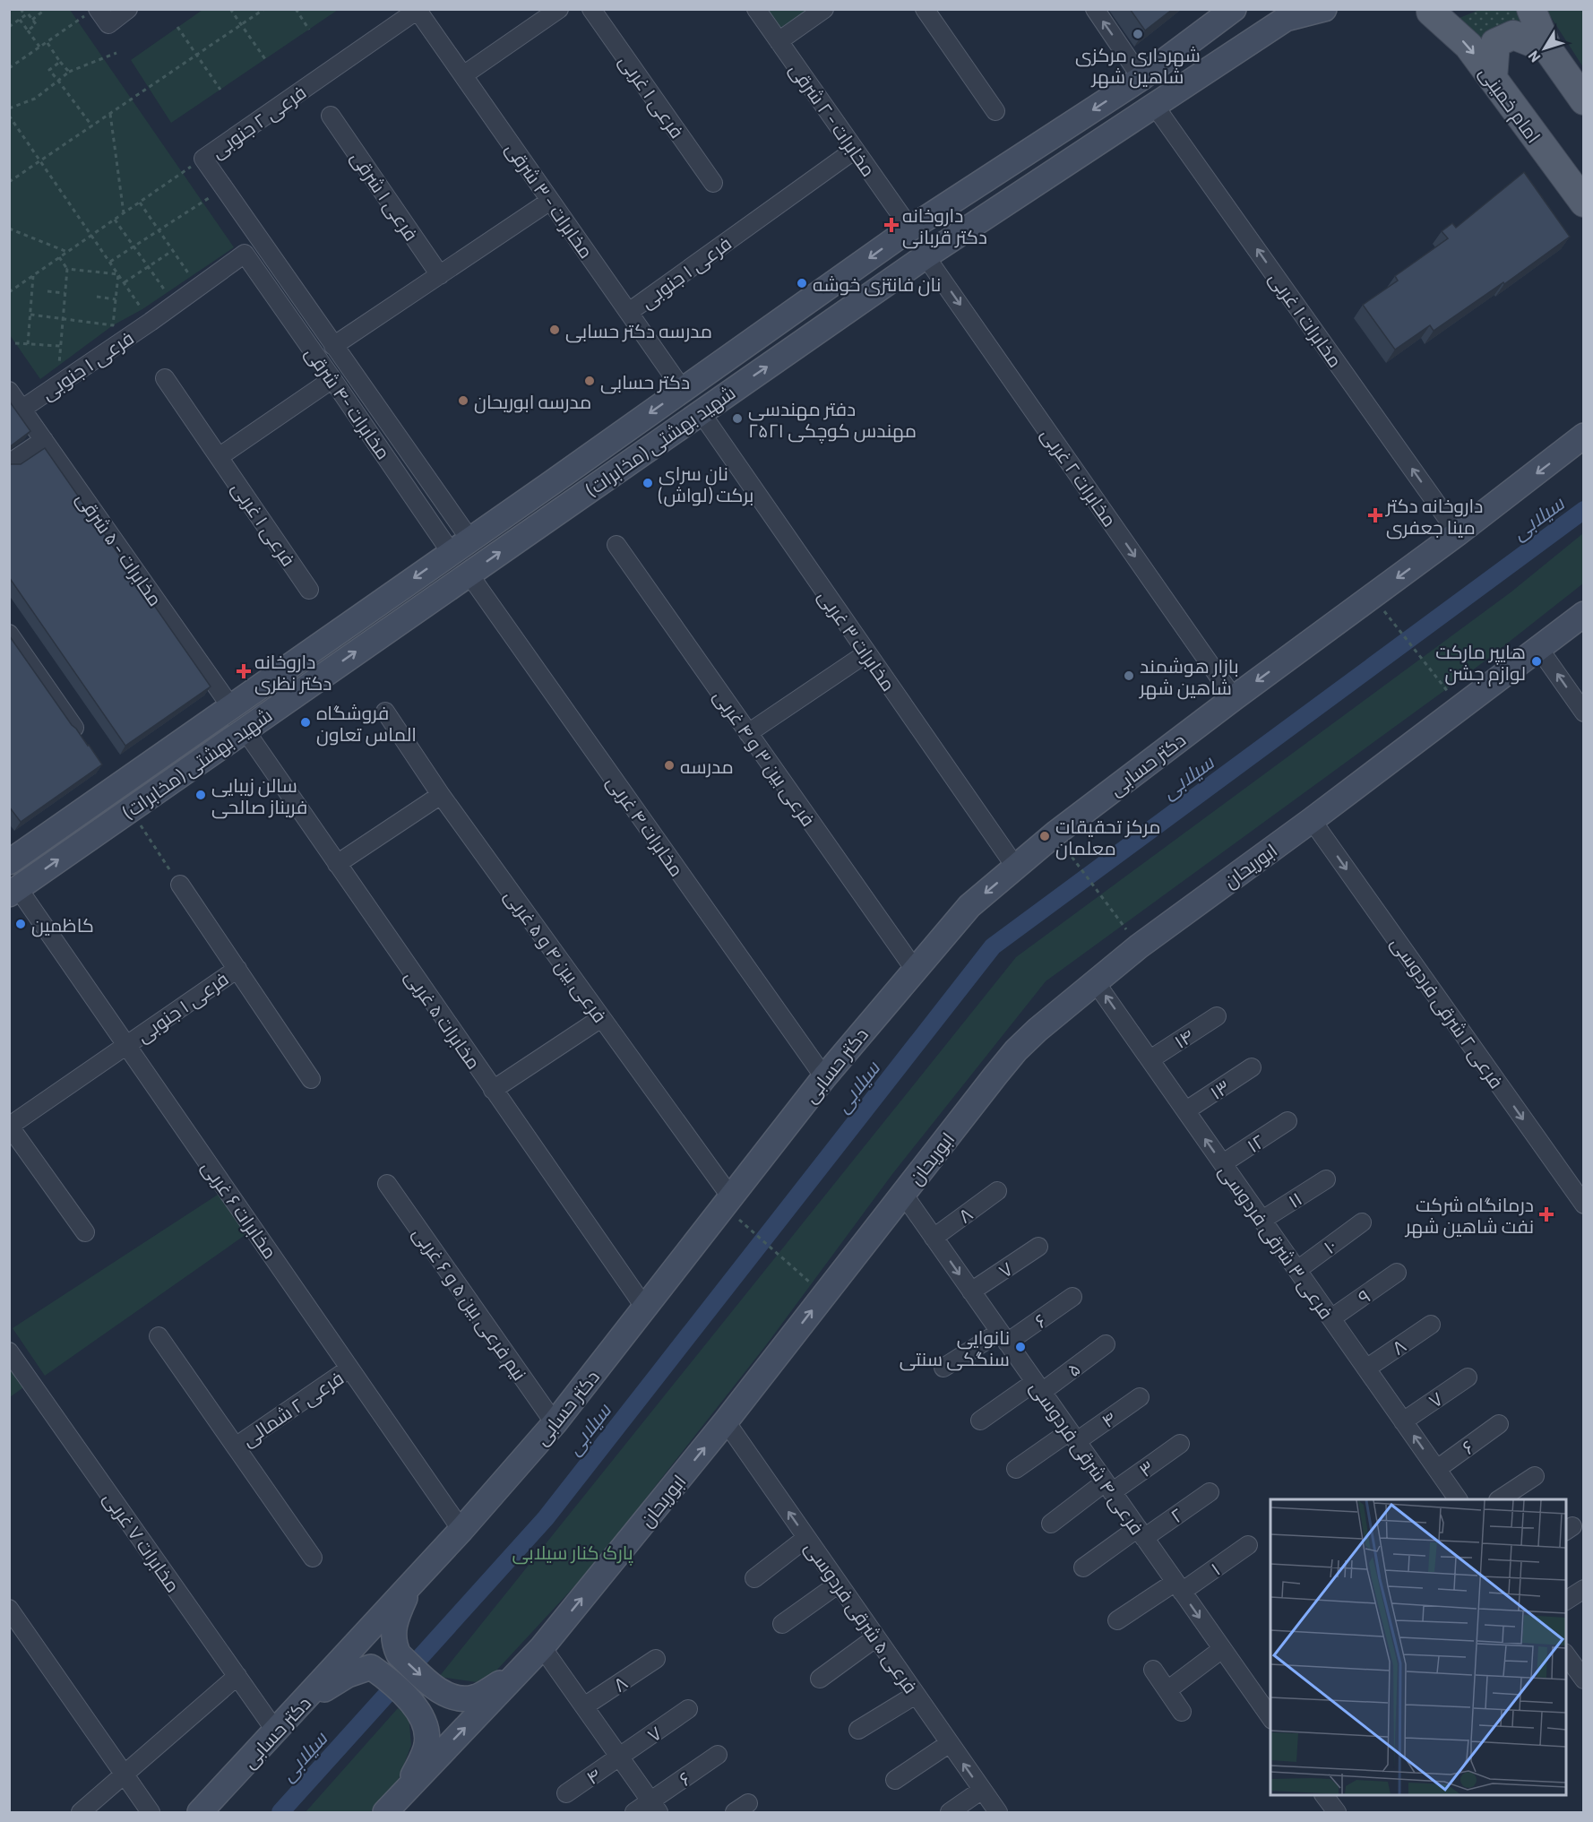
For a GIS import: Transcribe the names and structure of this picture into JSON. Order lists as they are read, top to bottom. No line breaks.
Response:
{"streets":{"main road":["امام خمینی","شهید بهشتی (مخابرات)","دکتر حسابی","ابوریحان"],"street":["فرعی ۱ غربی","مخابرات - ۲ شرقی","فرعی ۲ جنوبی","فرعی ۱ شرقی","مخابرات - ۳ شرقی","فرعی ۱ جنوبی","مخابرات ۱ غربی","مخابرات -۴ شرقی","مخابرات ۲ غربی","مخابرات - ۵ شرقی","مخابرات ۳ غربی","فرعی بین ۳ و ۴ غربی","مخابرات ۴ غربی","فرعی بین ۴ و ۵ غربی","فرعی ۲ شرقی فردوسی","مخابرات ۵ غربی","۱۴","۱۳","۱۲","۱۱","مخابرات ۶ غربی","۸","فرعی ۳ شرقی فردوسی","۱۰","۷","۹","نیم فرعی بین ۵ و ۶ غربی","۶","۵","فرعی ۲ شمالی","۴","فرعی ۴ شرقی فردوسی","۳","۲","مخابرات ۷ غربی","۱","فرعی ۵ شرقی فردوسی"]},"crossings":[["مخابرات - ۲ شرقی","فرعی ۱ جنوبی"],["مخابرات - ۲ شرقی","شهید بهشتی (مخابرات)"],["فرعی ۲ جنوبی","مخابرات - ۳ شرقی"],["مخابرات - ۳ شرقی","فرعی ۱ جنوبی"],["مخابرات - ۳ شرقی","شهید بهشتی (مخابرات)"],["فرعی ۱ جنوبی","مخابرات -۴ شرقی"],["فرعی ۱ جنوبی","مخابرات - ۵ شرقی"],["فرعی ۱ جنوبی","مخابرات ۶ غربی"],["مخابرات ۱ غربی","شهید بهشتی (مخابرات)"],["مخابرات ۱ غربی","دکتر حسابی"],["مخابرات -۴ شرقی","شهید بهشتی (مخابرات)"],["شهید بهشتی (مخابرات)","مخابرات ۲ غربی"],["شهید بهشتی (مخابرات)","مخابرات - ۵ شرقی"],["شهید بهشتی (مخابرات)","مخابرات ۳ غربی"],["شهید بهشتی (مخابرات)","مخابرات ۴ غربی"],["شهید بهشتی (مخابرات)","مخابرات ۵ غربی"],["شهید بهشتی (مخابرات)","مخابرات ۶ غربی"],["مخابرات ۲ غربی","دکتر حسابی"],["مخابرات ۳ غربی","دکتر حسابی"],["فرعی بین ۳ و ۴ غربی","دکتر حسابی"],["دکتر حسابی","مخابرات ۴ غربی"],["دکتر حسابی","فرعی بین ۴ و ۵ غربی"],["دکتر حسابی","مخابرات ۵ غربی"],["دکتر حسابی","مخابرات ۶ غربی"],["دکتر حسابی","نیم فرعی بین ۵ و ۶ غربی"],["دکتر حسابی","مخابرات ۷ غربی"],["ابوریحان","فرعی ۲ شرقی فردوسی"],["ابوریحان","فرعی ۳ شرقی فردوسی"],["ابوریحان","فرعی ۴ شرقی فردوسی"],["ابوریحان","فرعی ۵ شرقی فردوسی"],["۱۴","فرعی ۳ شرقی فردوسی"],["۱۳","فرعی ۳ شرقی فردوسی"],["۱۲","فرعی ۳ شرقی فردوسی"],["۱۱","فرعی ۳ شرقی فردوسی"],["مخابرات ۶ غربی","فرعی ۲ شمالی"],["۸","فرعی ۳ شرقی فردوسی"],["۸","فرعی ۴ شرقی فردوسی"],["فرعی ۳ شرقی فردوسی","۱۰"],["فرعی ۳ شرقی فردوسی","۷"],["فرعی ۳ شرقی فردوسی","۹"],["فرعی ۳ شرقی فردوسی","۶"],["۷","۴"],["۷","فرعی ۴ شرقی فردوسی"],["۶","فرعی ۴ شرقی فردوسی"],["۵","فرعی ۴ شرقی فردوسی"],["۴","فرعی ۴ شرقی فردوسی"],["فرعی ۴ شرقی فردوسی","۳"],["فرعی ۴ شرقی فردوسی","۲"],["فرعی ۴ شرقی فردوسی","۱"]],"one_way":["مخابرات ۱ غربی","مخابرات ۲ غربی","ابوریحان","فرعی ۲ شرقی فردوسی","فرعی ۵ شرقی فردوسی"],"water":["سیلابی"],"parks":["پارک کنار سیلابی"],"places":{"other":["شهرداری مرکزی شاهین شهر","نان فانتزی خوشه","مدرسه دکتر حسابی","دکتر حسابی","مدرسه ابوریحان","دفتر مهندسی ۲۵۲۱ مهندس کوچکی","نان سرای برکت (لواش)","هایپر مارکت لوازم جشن","بازار هوشمند شاهین شهر","فروشگاه الماس تعاون","مدرسه","سالن زیبایی فریناز صالحی","مرکز تحقیقات معلمان","کاظمین","نانوایی سنگکی سنتی"],"health":["داروخانه دکتر قربانی","داروخانه دکتر مینا جعفری","داروخانه دکتر نظری","درمانگاه شرکت نفت شاهین شهر"]},"north":"bottom left"}
